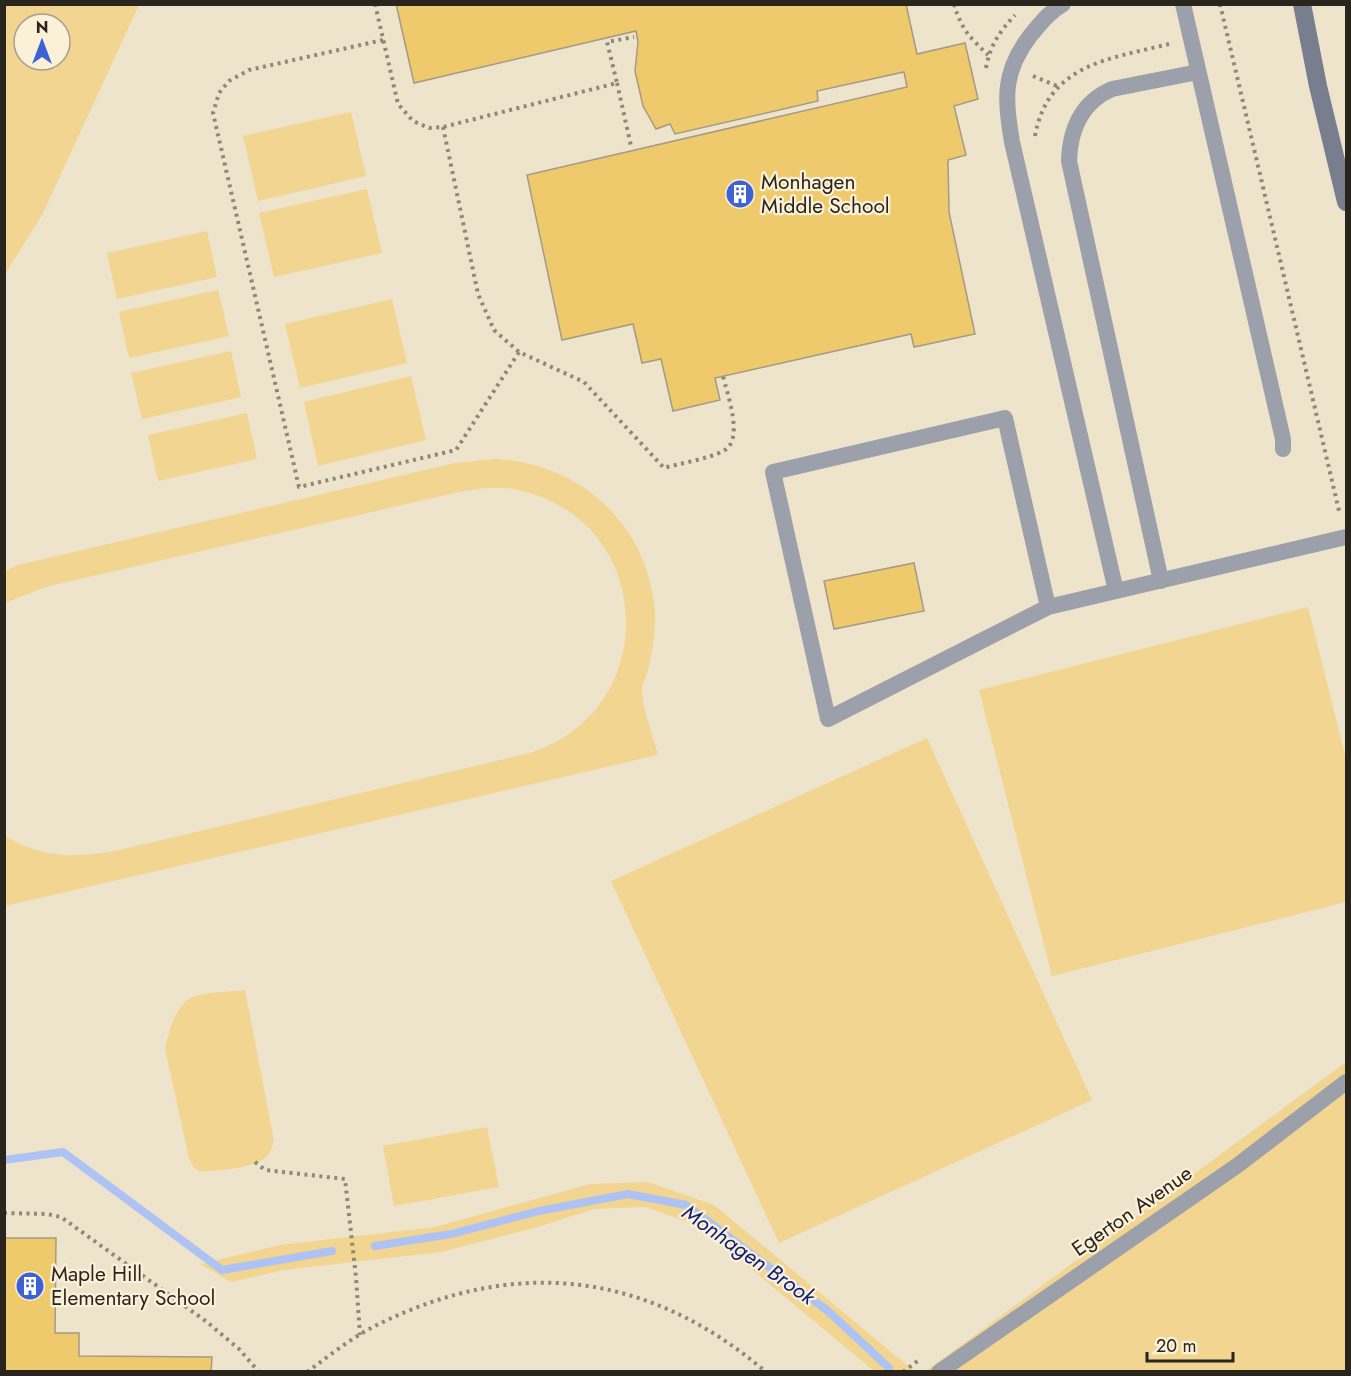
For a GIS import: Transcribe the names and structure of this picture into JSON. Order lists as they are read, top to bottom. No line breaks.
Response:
{"streets":{"lane":["Egerton Avenue"]},"water":["Monhagen Brook"],"places":{"building":["Monhagen Middle School","Maple Hill Elementary School"]},"scale_bar":"20 m","north":"top"}
